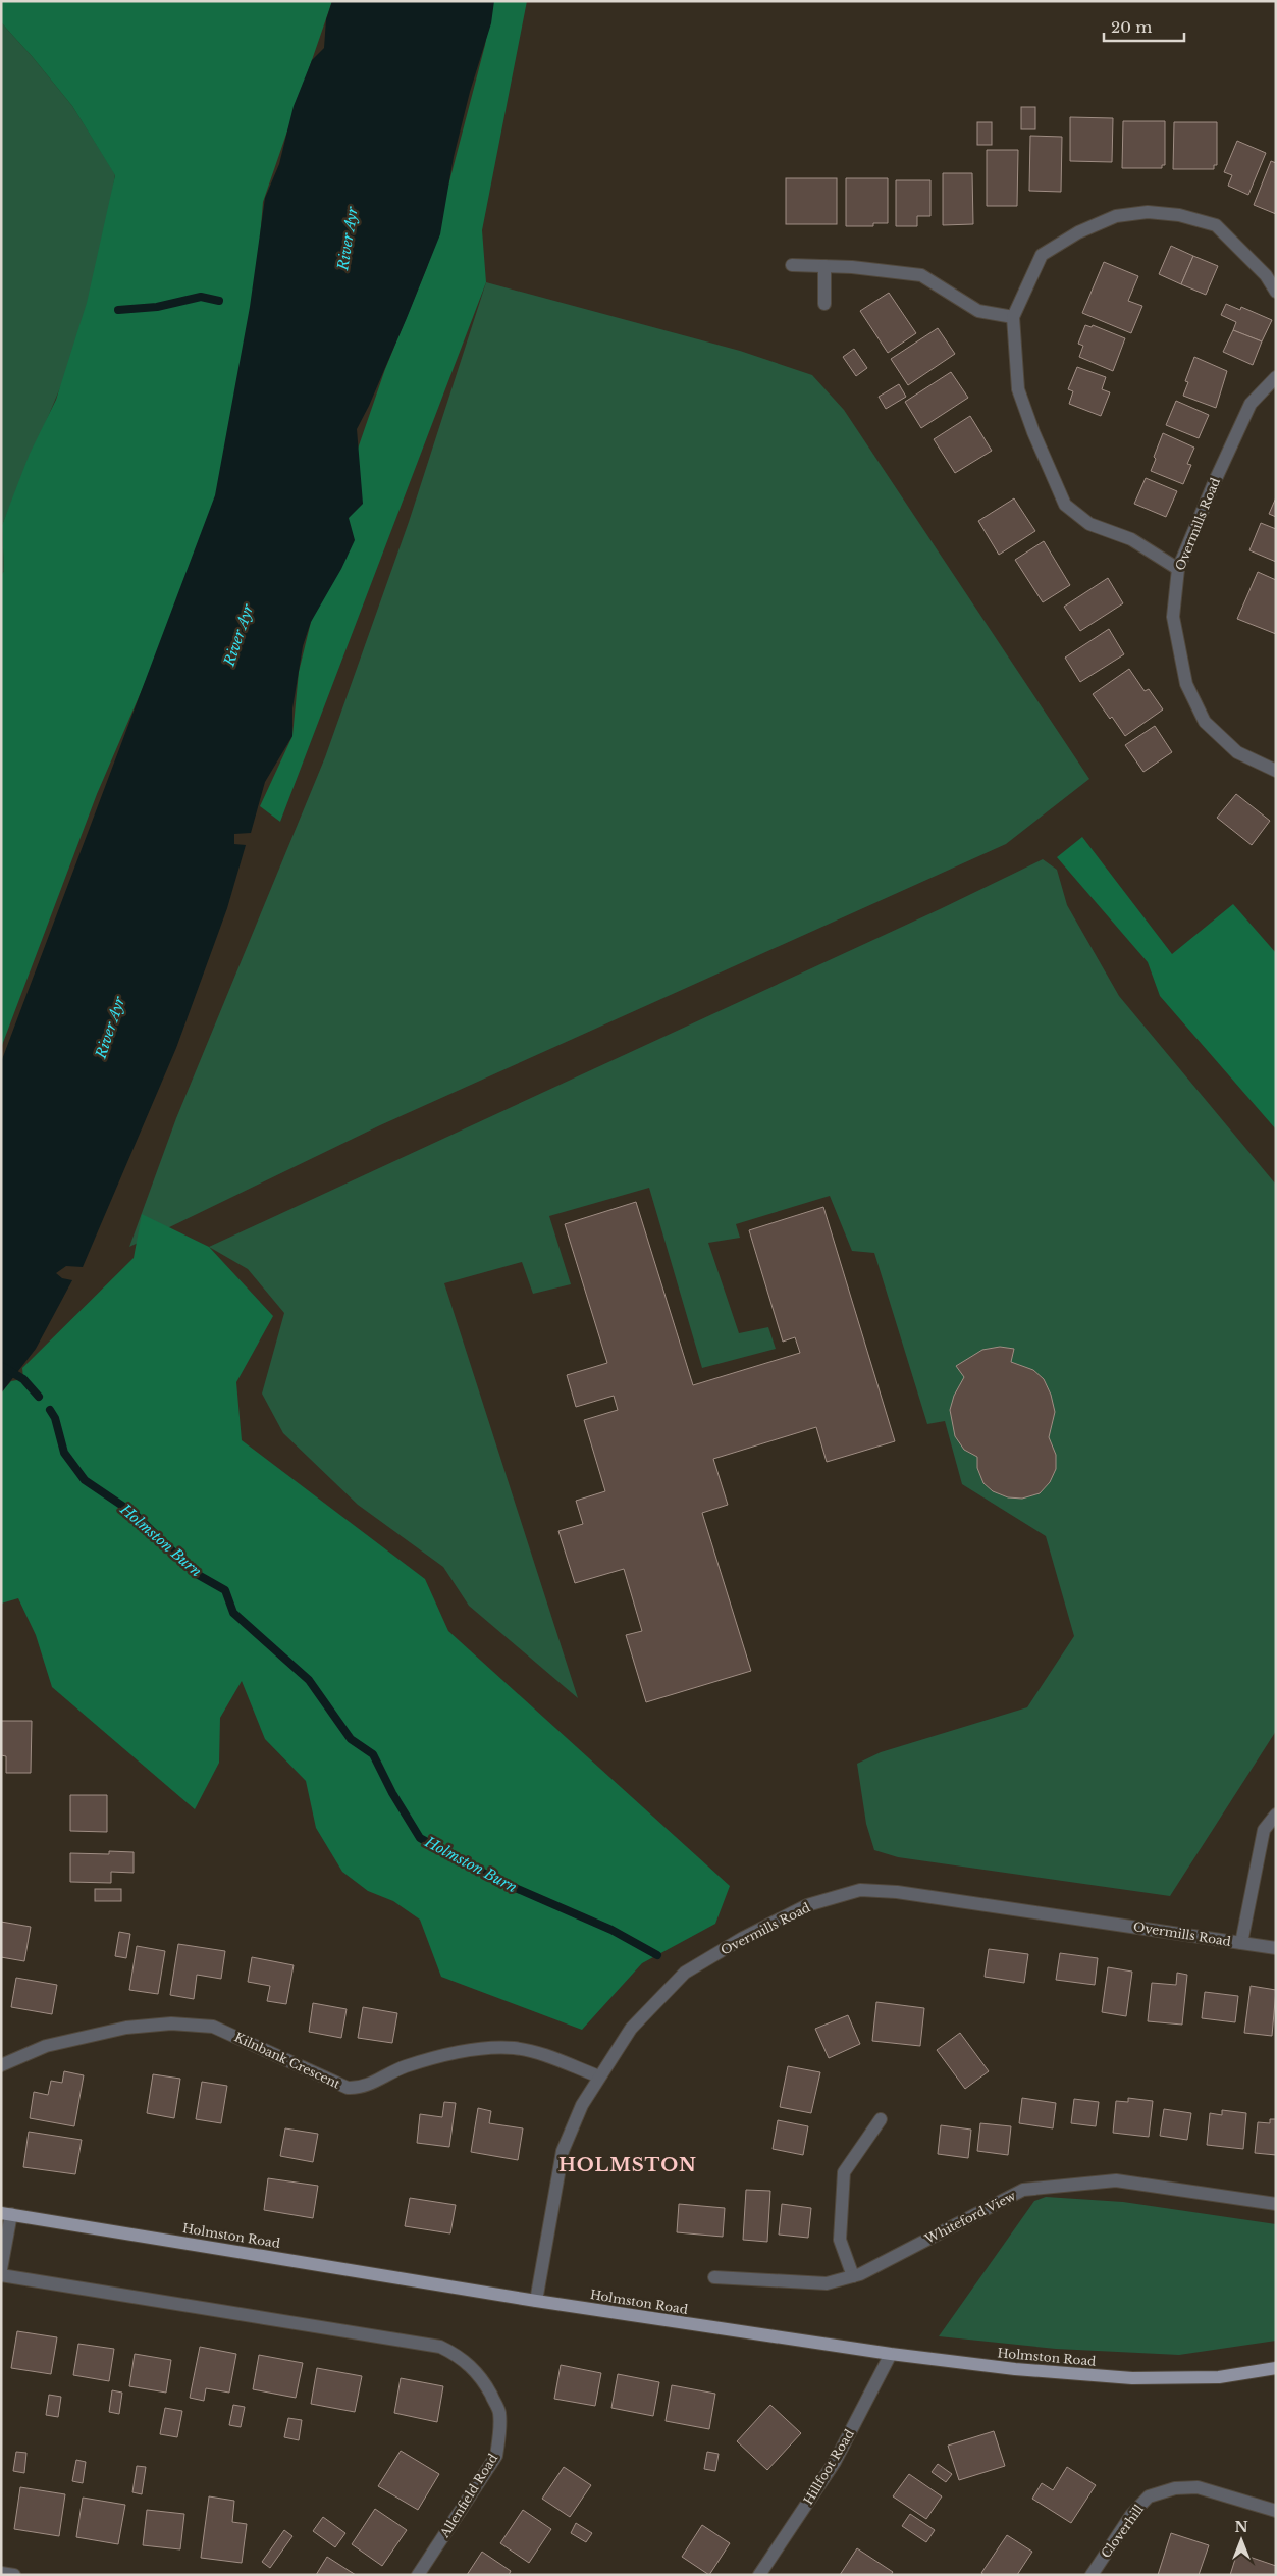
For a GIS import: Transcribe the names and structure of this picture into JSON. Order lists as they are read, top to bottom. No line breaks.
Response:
{"streets":{"main road":["Holmston Road"],"street":["Overmills Road","Kilnbank Crescent","Whiteford View","Hillfoot Road","Allenfield Road","Cloverhill"]},"crossings":[["Overmills Road","Kilnbank Crescent"],["Overmills Road","Holmston Road"],["Holmston Road","Hillfoot Road"]],"districts":["HOLMSTON"],"water":["River Ayr","Holmston Burn"],"scale_bar":"20 m","north":"top"}
